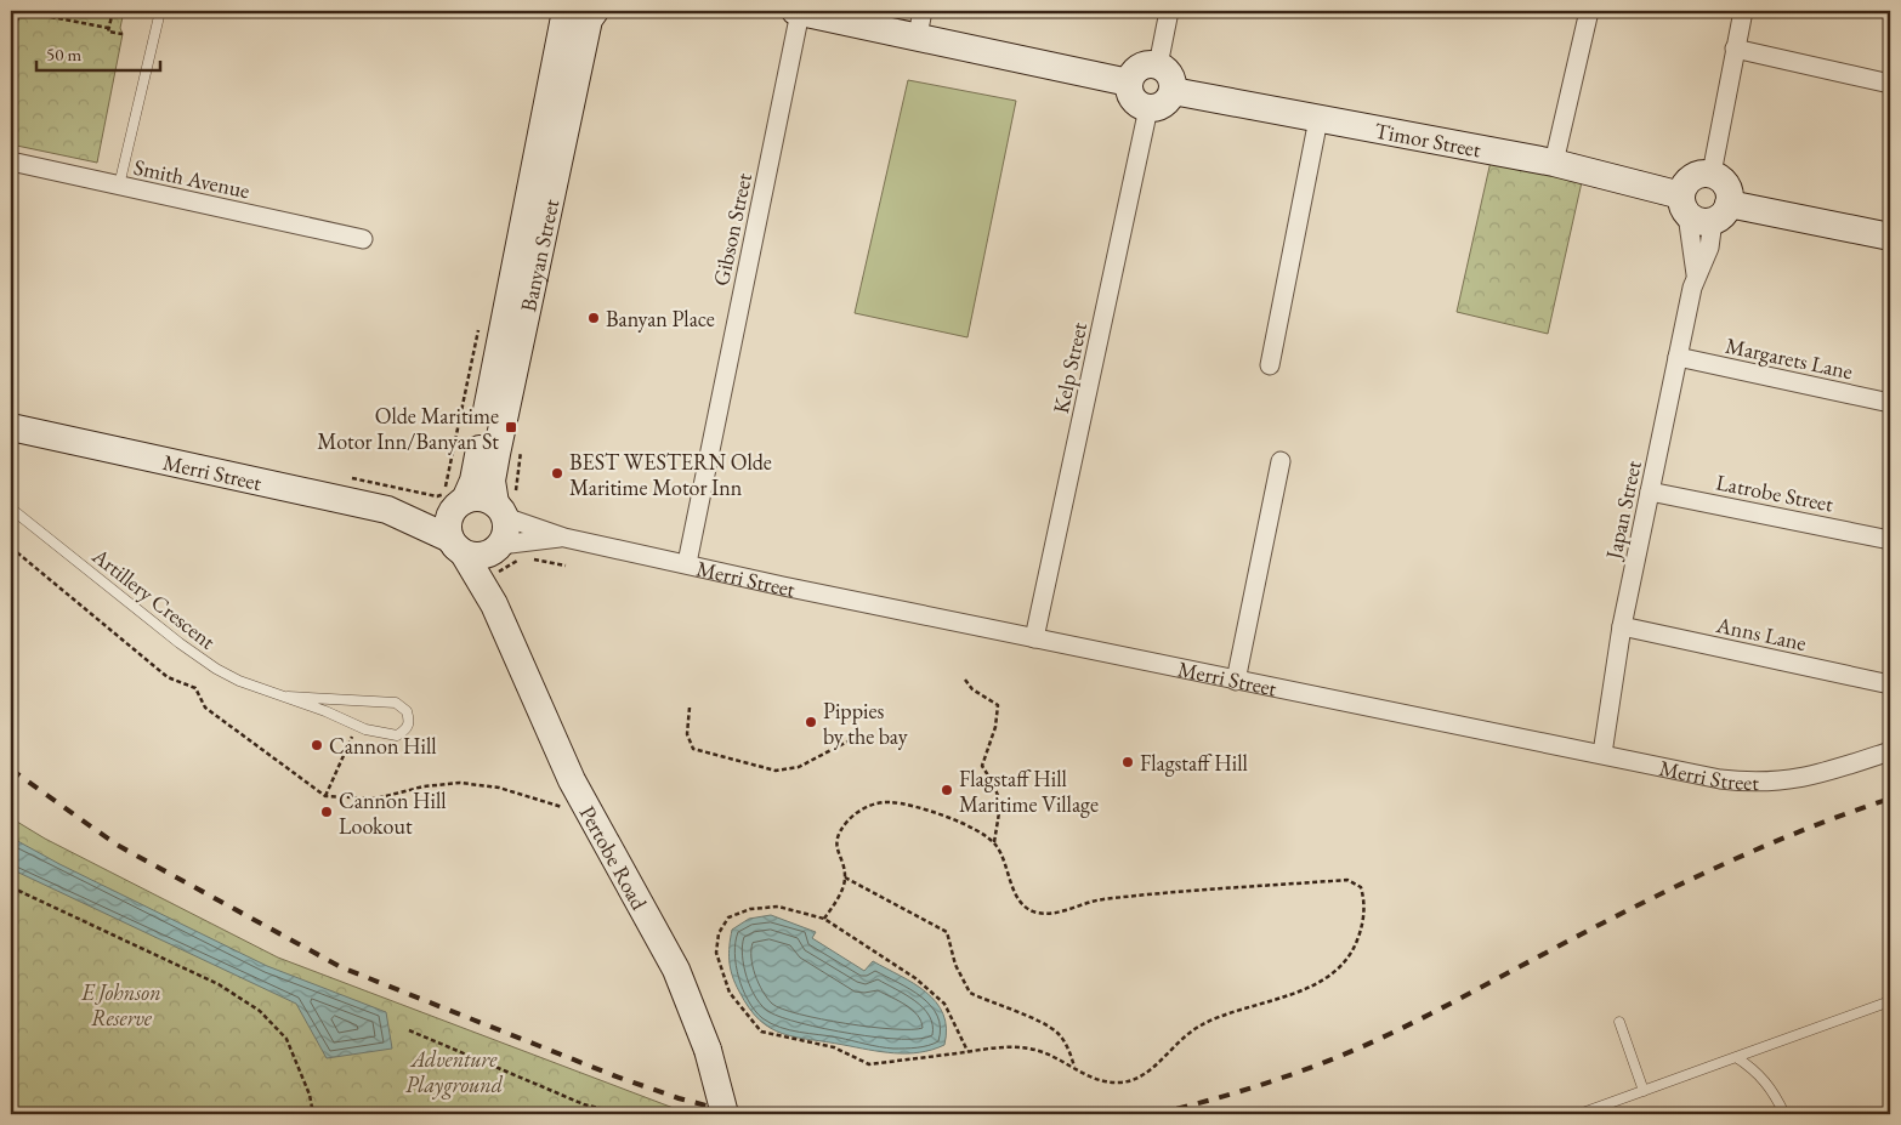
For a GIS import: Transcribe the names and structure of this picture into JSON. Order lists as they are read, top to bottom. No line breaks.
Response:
{"streets":{"street":["Timor Street","Smith Avenue","Gibson Street","Banyan Street","Margarets Lane","Kelp Street","Merri Street","Latrobe Street","Japan Street","Anns Lane","Pertobe Road"],"lane":["Artillery Crescent"]},"crossings":[["Timor Street","Kelp Street"],["Timor Street","Japan Street"],["Gibson Street","Merri Street"],["Banyan Street","Merri Street"],["Banyan Street","Pertobe Road"],["Margarets Lane","Japan Street"],["Kelp Street","Merri Street"],["Merri Street","Japan Street"],["Merri Street","Pertobe Road"],["Latrobe Street","Japan Street"],["Japan Street","Anns Lane"]],"parks":["E Johnson Reserve","Adventure Playground"],"places":{"other":["Banyan Place","BEST WESTERN Olde Maritime Motor Inn","Pippies by the bay","Cannon Hill","Flagstaff Hill","Flagstaff Hill Maritime Village","Cannon Hill Lookout"],"transit":["Olde Maritime Motor Inn/Banyan St"]},"scale_bar":"50 m"}
